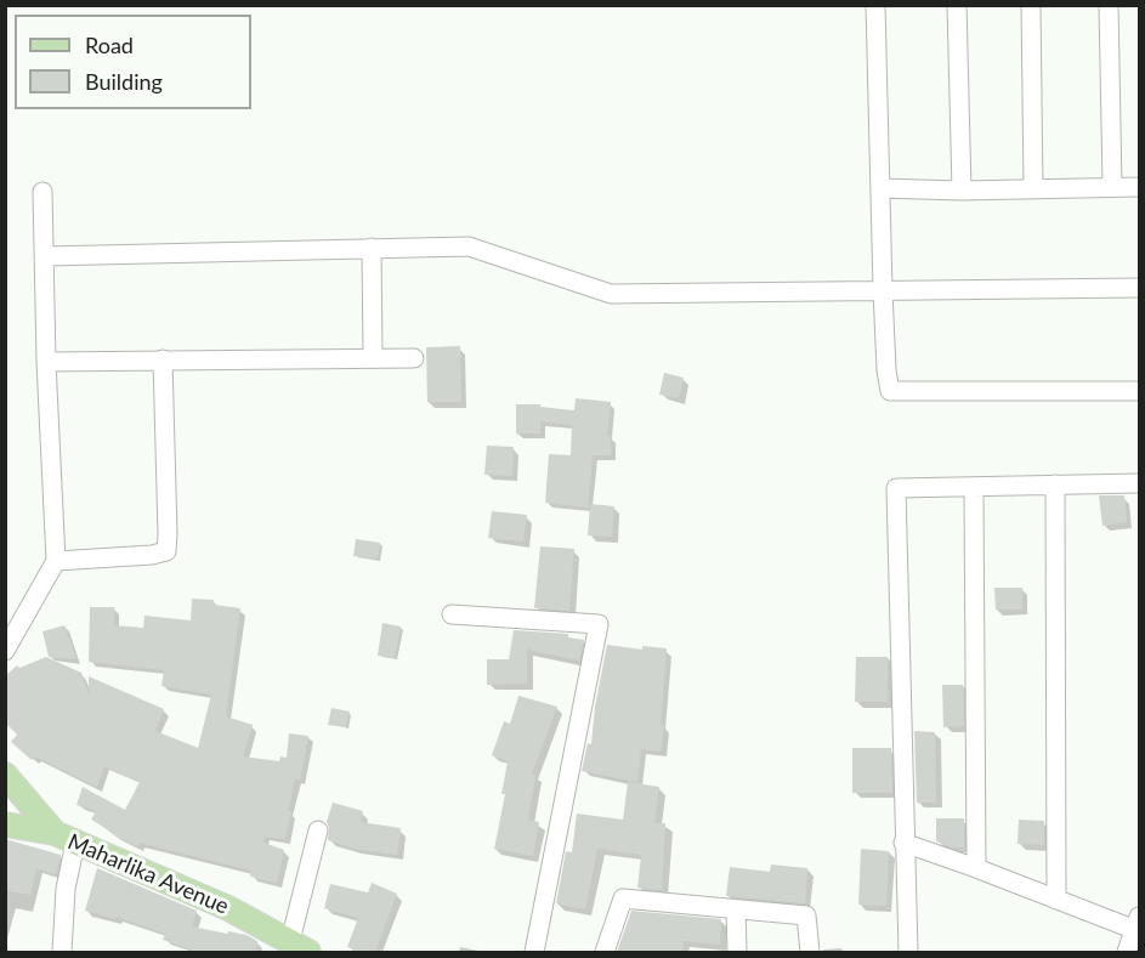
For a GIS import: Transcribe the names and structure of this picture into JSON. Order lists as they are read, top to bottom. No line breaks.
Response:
{"streets":{"main road":["Maharlika Avenue"]},"legend":["Road","Building"]}
